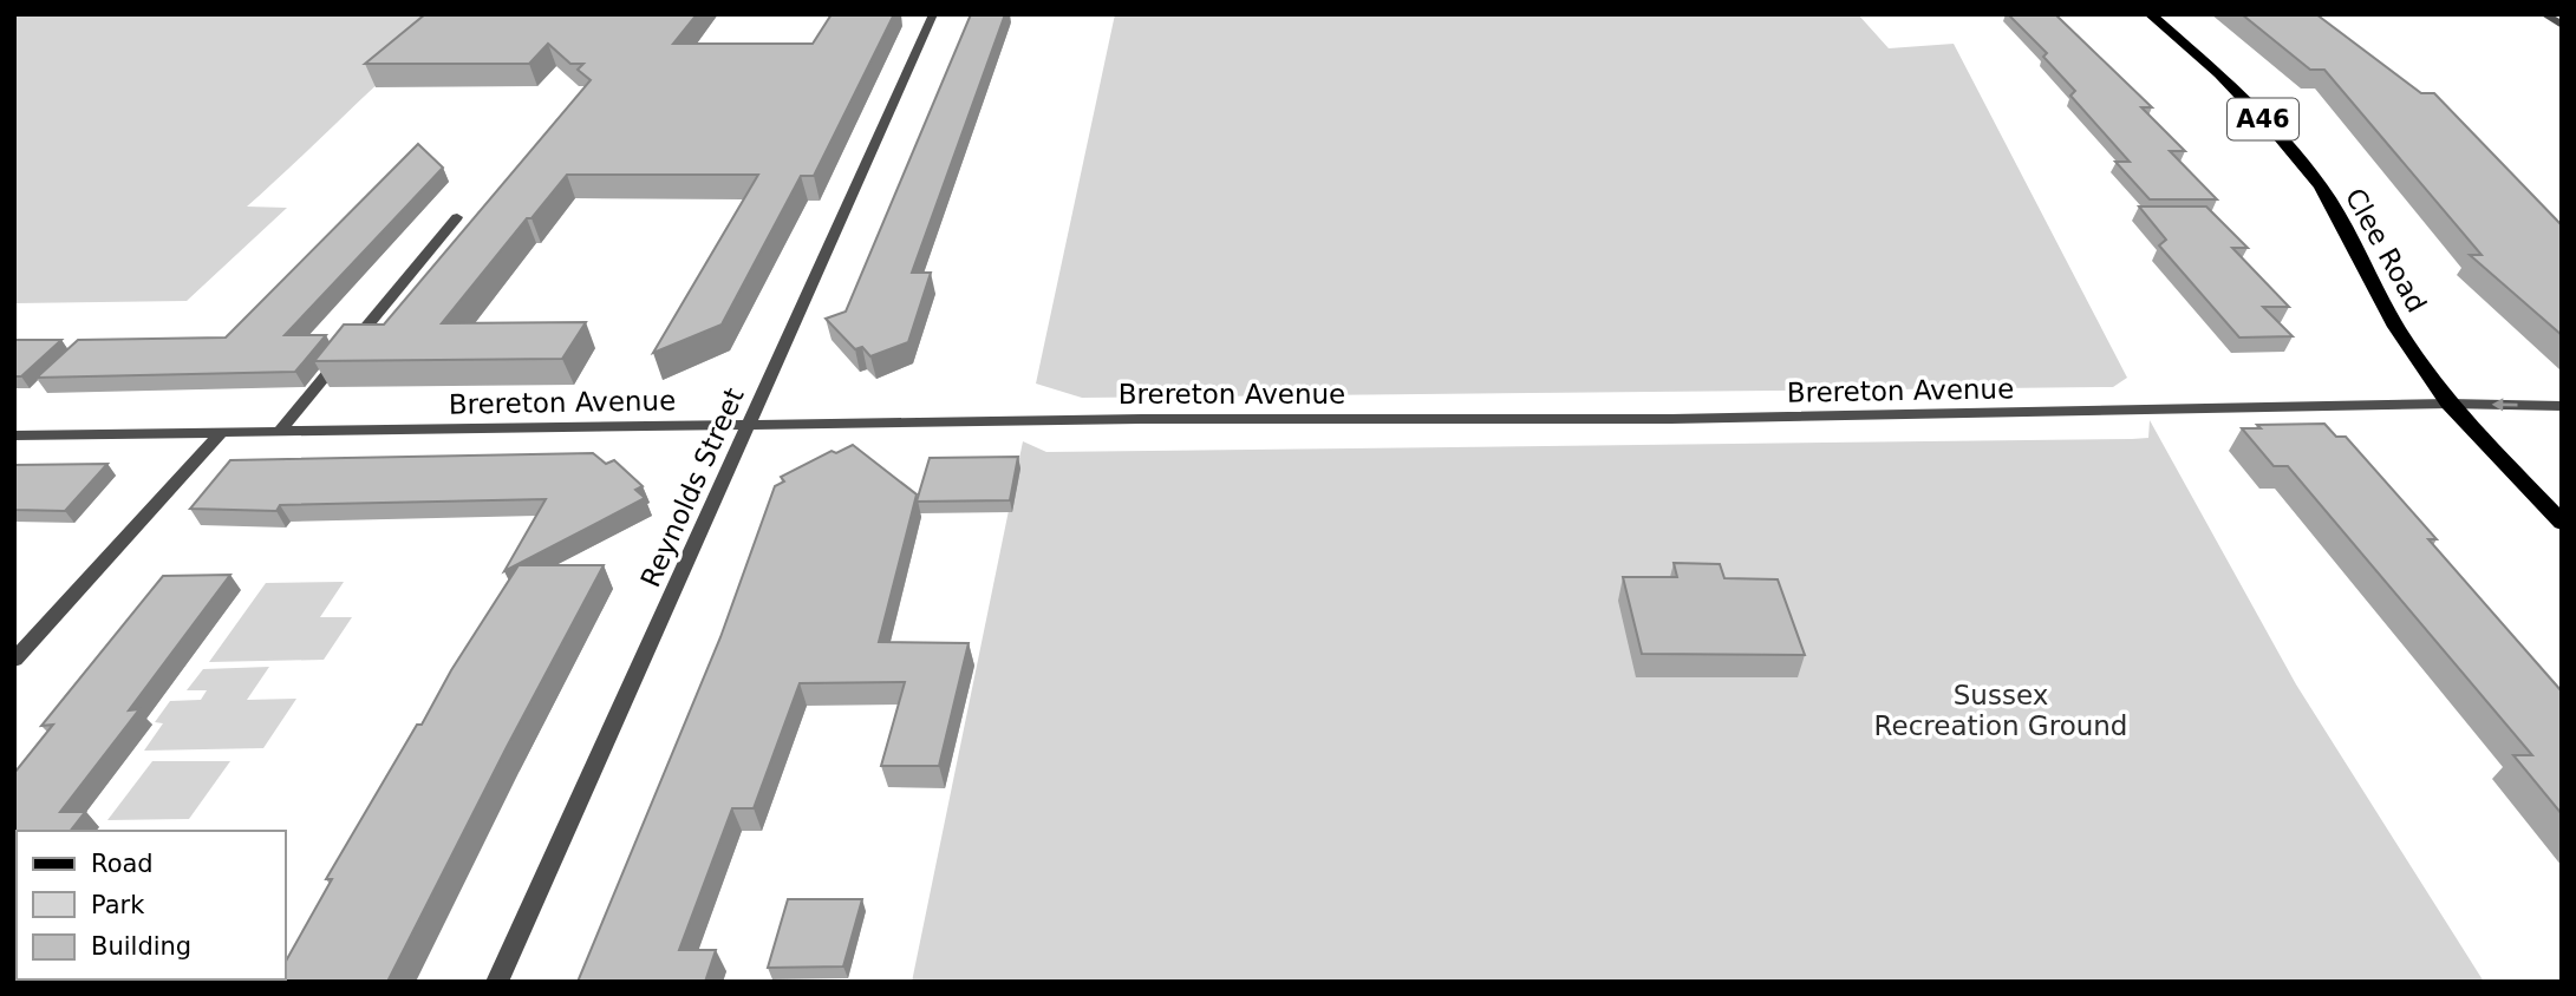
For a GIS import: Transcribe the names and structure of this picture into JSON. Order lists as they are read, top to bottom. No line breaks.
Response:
{"streets":{"main road":["A46","Clee Road"],"street":["Brereton Avenue","Reynolds Street"]},"crossings":[["Clee Road","Brereton Avenue"],["Brereton Avenue","Reynolds Street"]],"parks":["Sussex Recreation Ground"],"legend":["Road","Park","Building"]}
